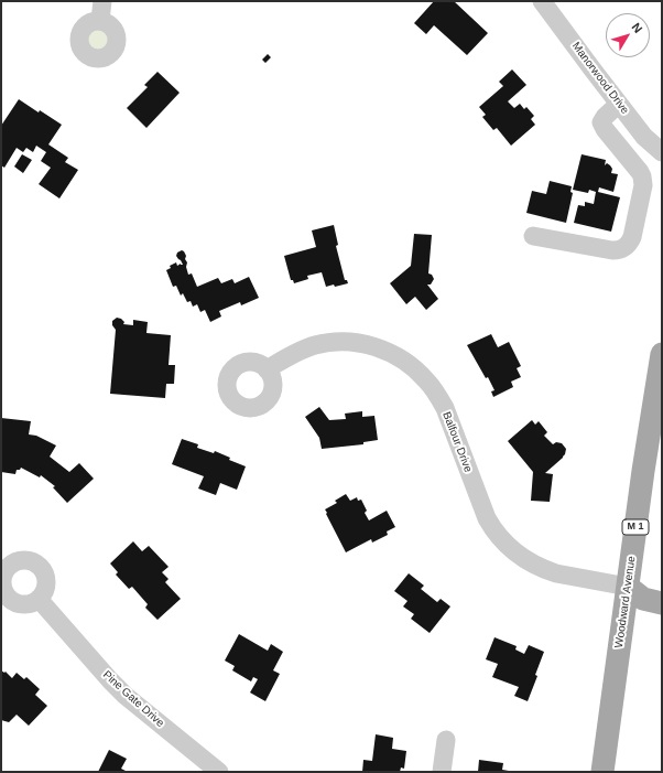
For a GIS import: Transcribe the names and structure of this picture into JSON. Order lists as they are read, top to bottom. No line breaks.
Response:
{"streets":{"main road":["M 1","Woodward Avenue"],"street":["Manorwood Drive","Balfour Drive","Pine Gate Drive"]},"crossings":[["Balfour Drive","Woodward Avenue"]],"north":"top right"}
